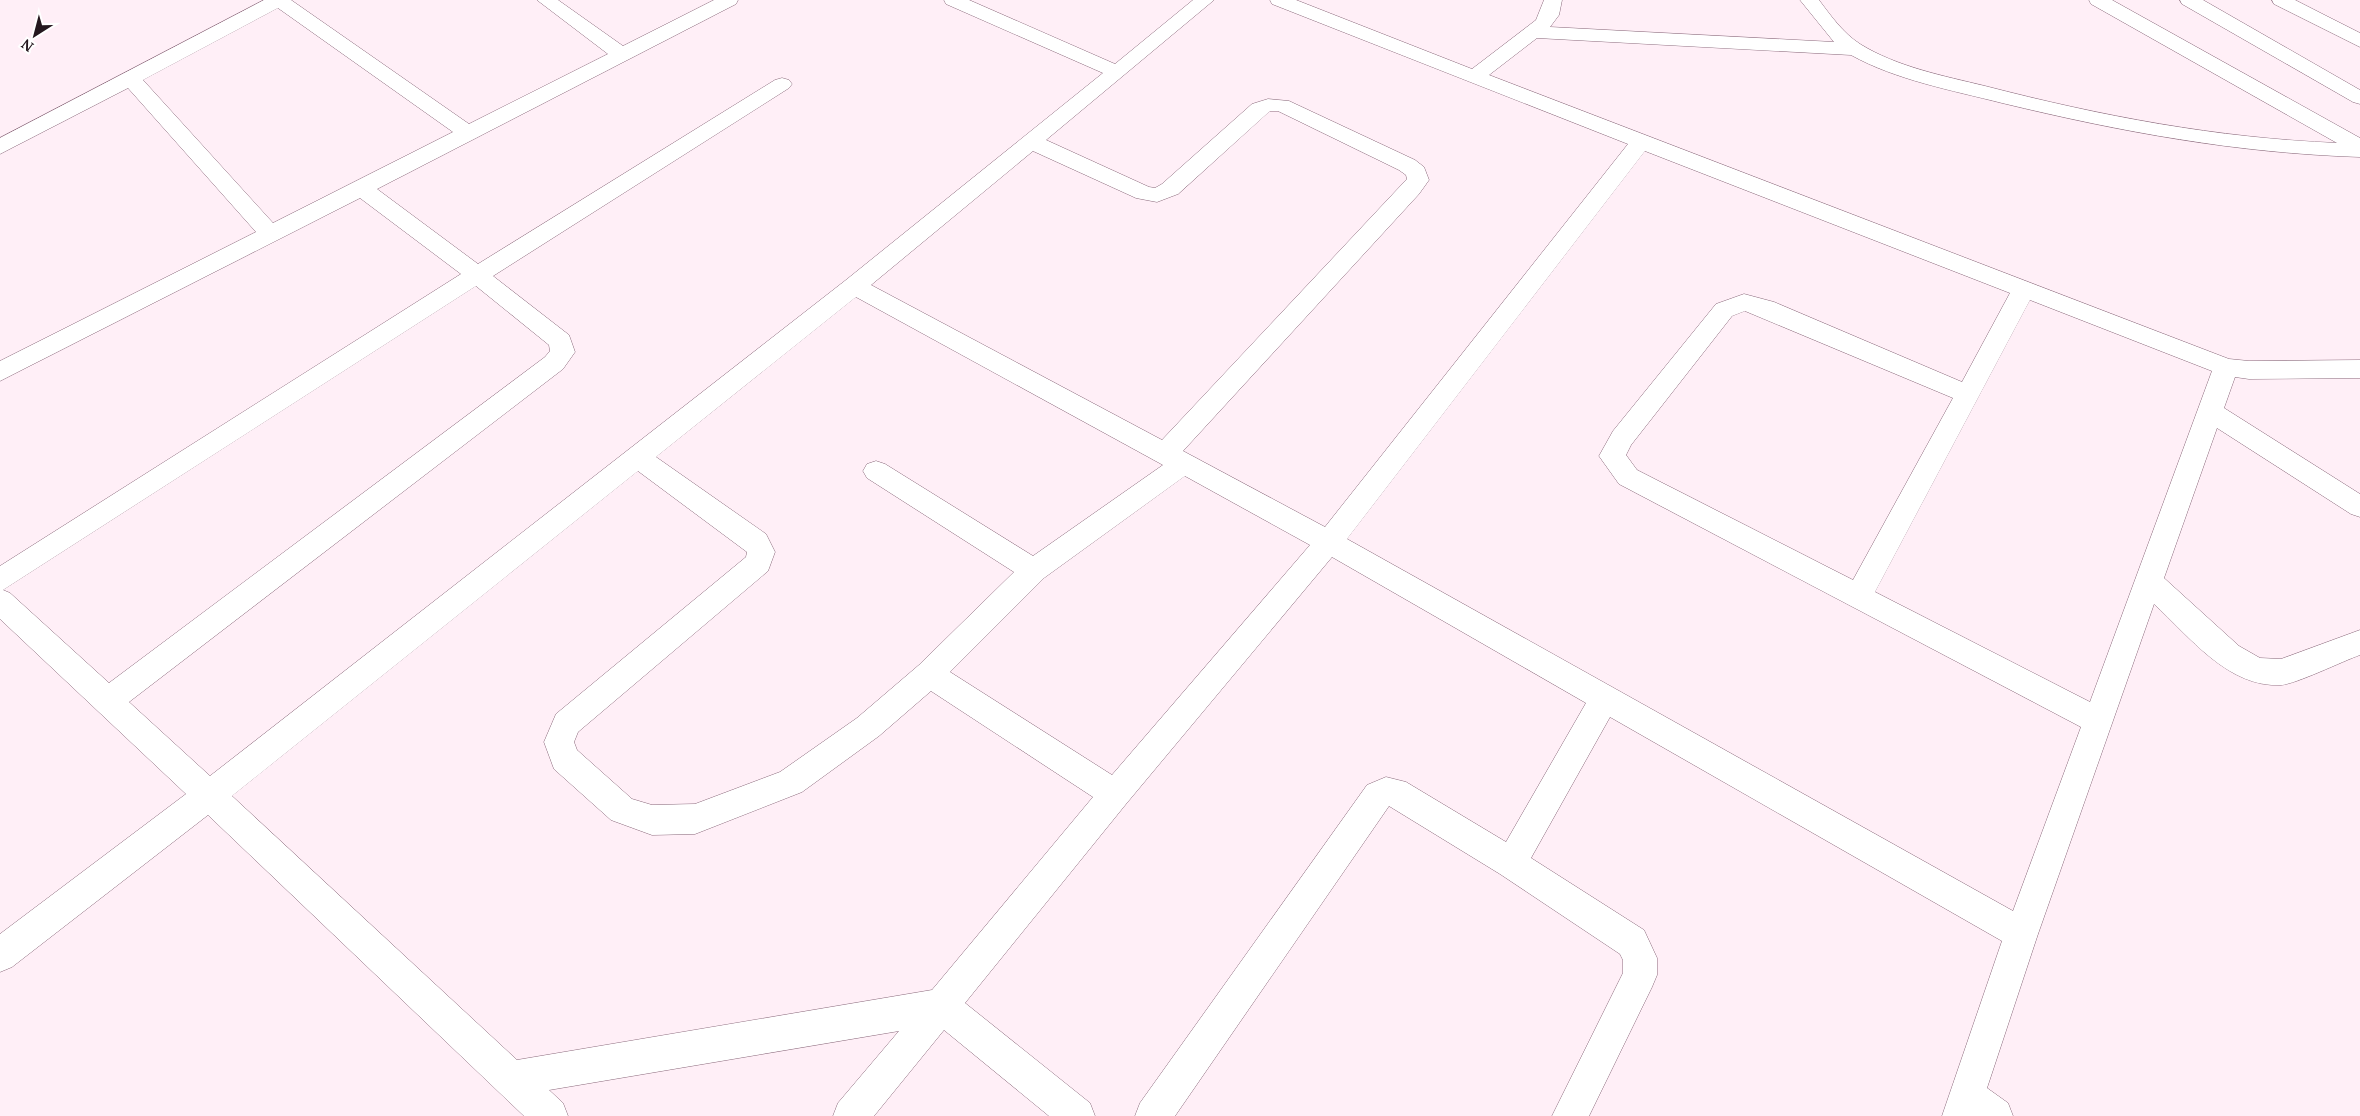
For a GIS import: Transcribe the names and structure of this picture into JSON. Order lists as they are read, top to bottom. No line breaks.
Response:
{"north":"bottom left"}
